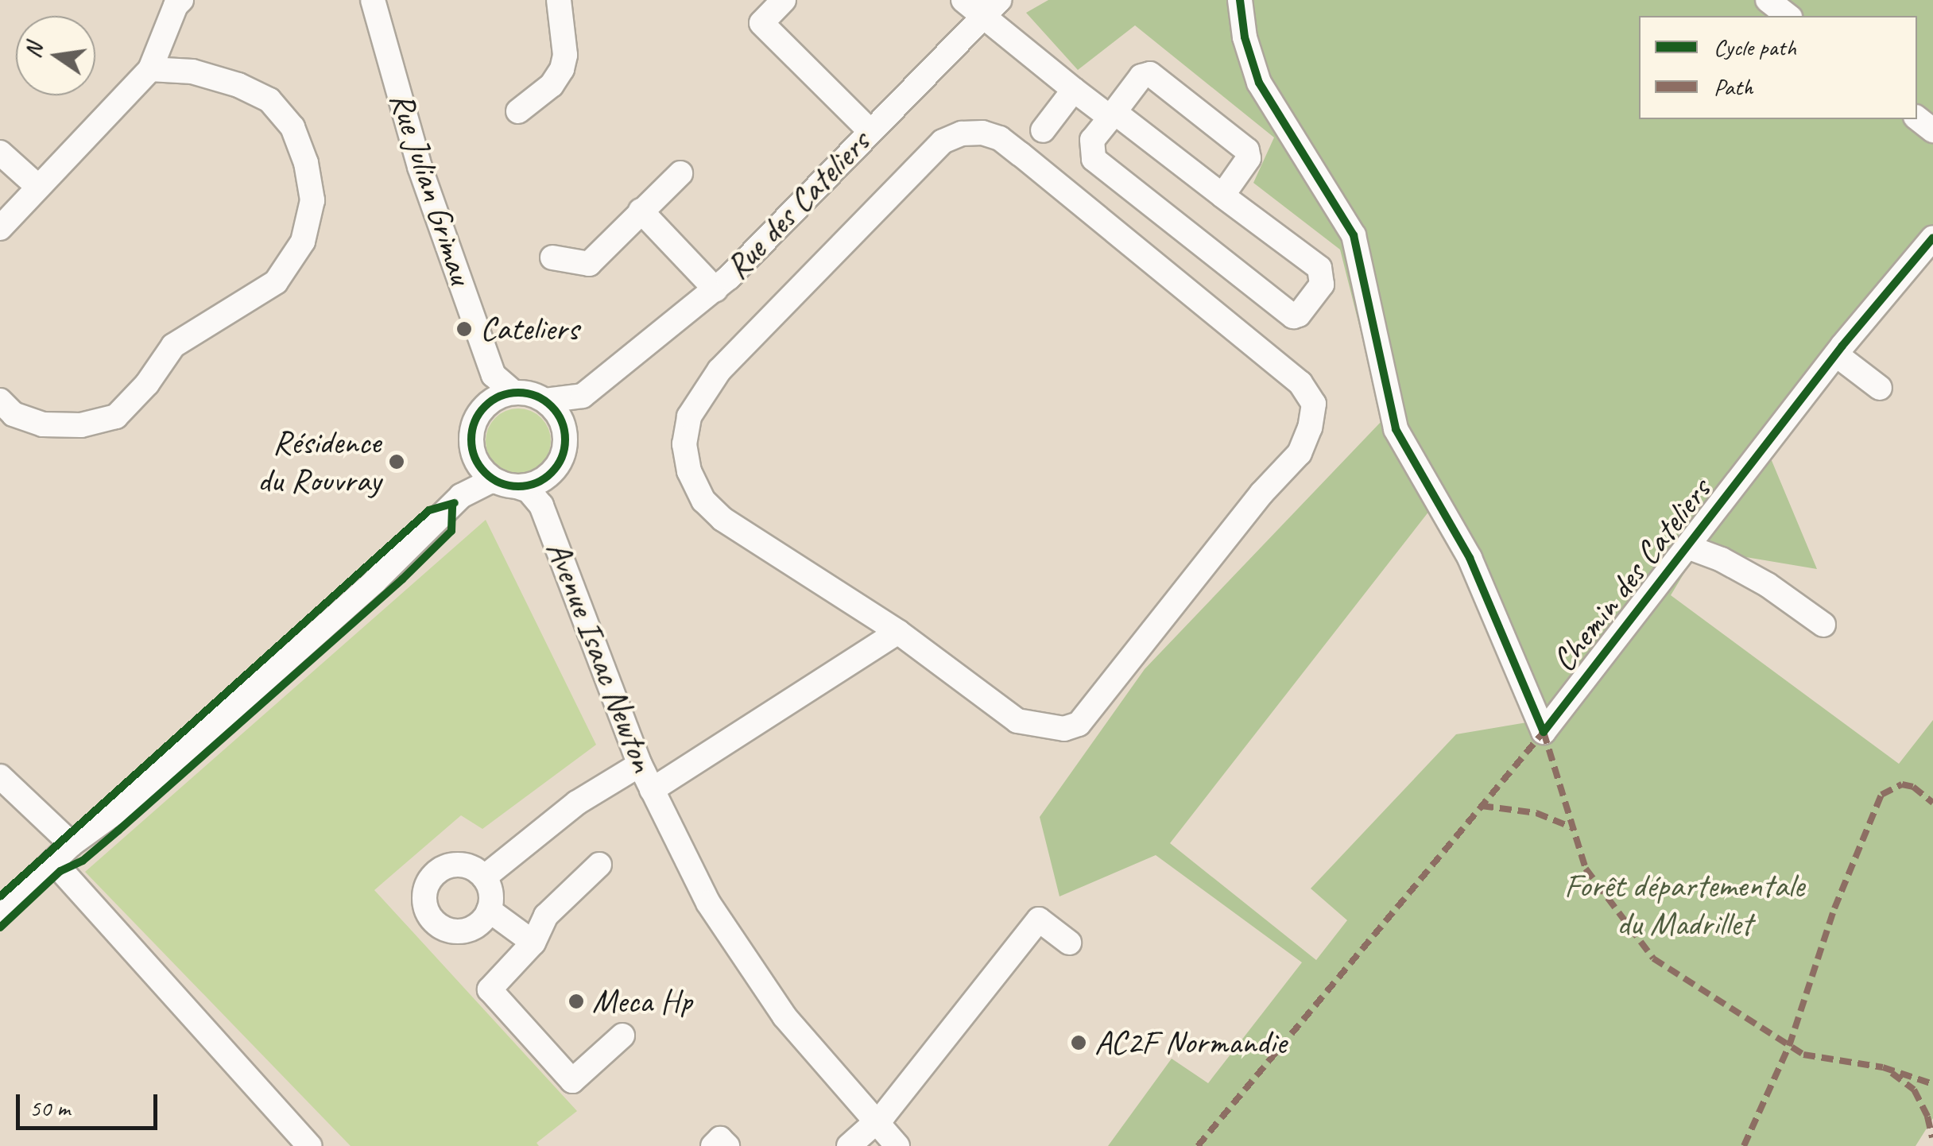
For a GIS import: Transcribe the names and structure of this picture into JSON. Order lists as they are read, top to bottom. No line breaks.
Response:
{"streets":{"street":["Rue Julian Grimau","Rue des Cateliers","Chemin des Cateliers","Avenue Isaac Newton"]},"crossings":[["Rue Julian Grimau","Rue des Cateliers"],["Rue Julian Grimau","Avenue Isaac Newton"],["Rue des Cateliers","Avenue Isaac Newton"]],"parks":["Forêt départementale du Madrillet"],"places":["Cateliers","Résidence du Rouvray","Meca Hp","AC2F Normandie"],"legend":["Cycle path","Path"],"scale_bar":"50 m","north":"left"}
